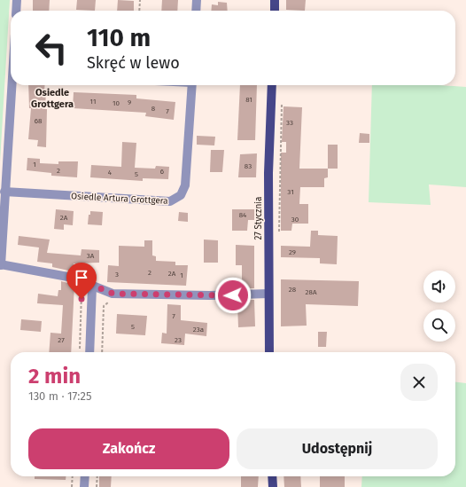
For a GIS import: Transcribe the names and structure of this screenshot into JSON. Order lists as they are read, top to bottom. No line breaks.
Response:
{"streets":{"main road":["27 Stycznia"],"street":["Osiedle Artura Grottgera"]},"districts":["Osiedle Grottgera"],"house_numbers":["81","11","9","10","8","7","68","33","1","83","2","6","4","5","31","84","2A","30","29","3A","2","2A","3","1","28","28A","7","5","23a","27","23"],"page":{"turn":["110 m","Skręć w lewo"],"heading":["2 min","130 m · 17:25"],"buttons":["Zakończ","Udostępnij"]}}
